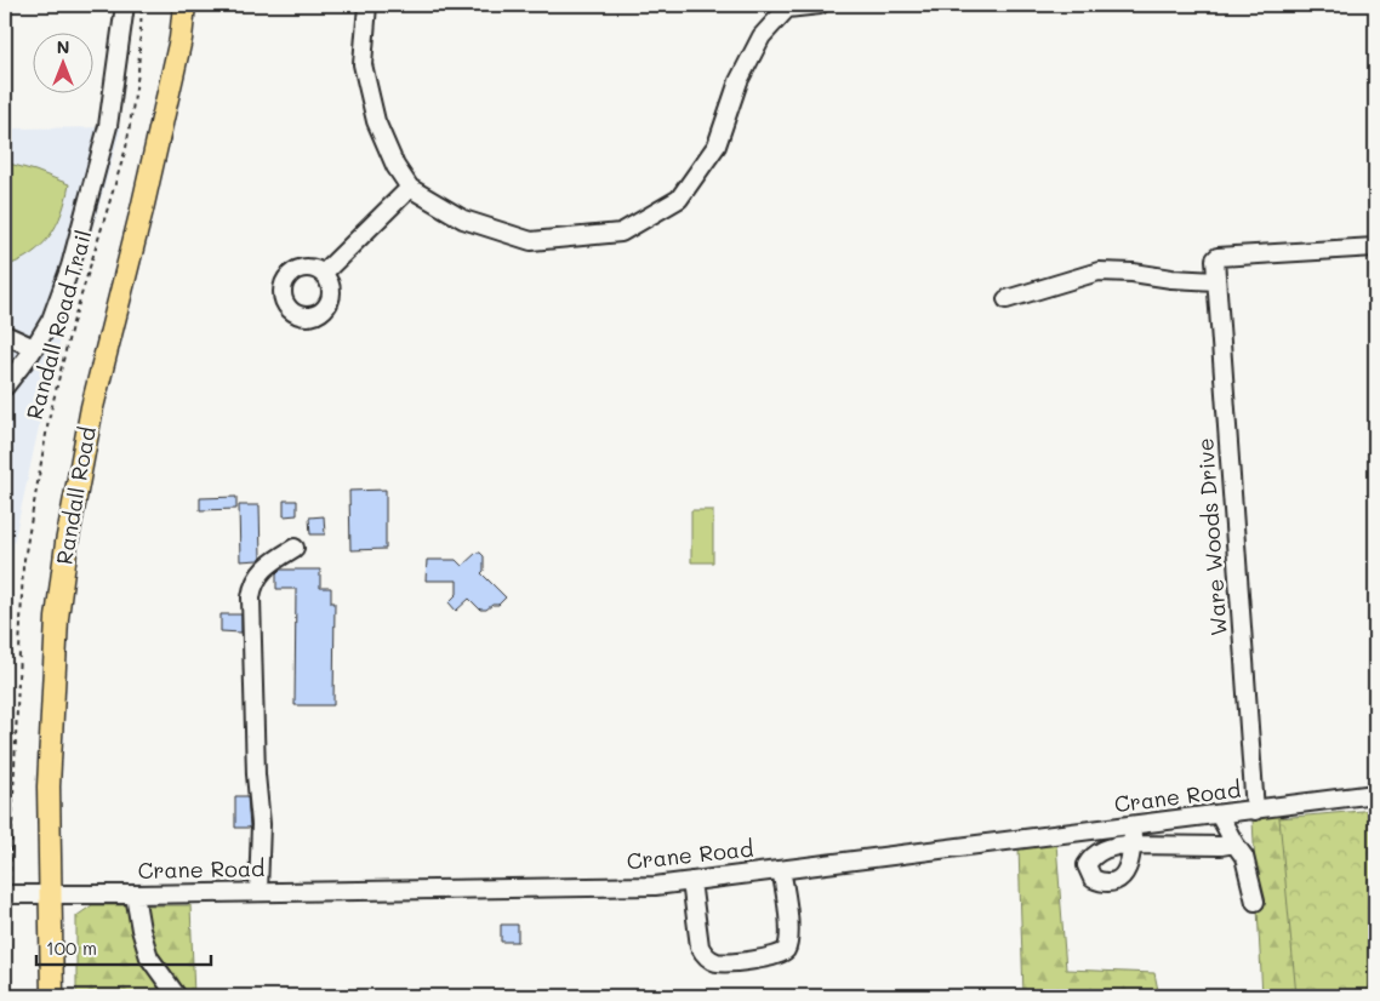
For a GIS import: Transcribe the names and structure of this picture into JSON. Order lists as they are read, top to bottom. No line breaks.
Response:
{"streets":{"main road":["Randall Road"],"street":["Ware Woods Drive","Crane Road"],"path":["Randall Road Trail"]},"crossings":[["Randall Road","Crane Road"],["Ware Woods Drive","Crane Road"]],"scale_bar":"100 m","north":"top"}
